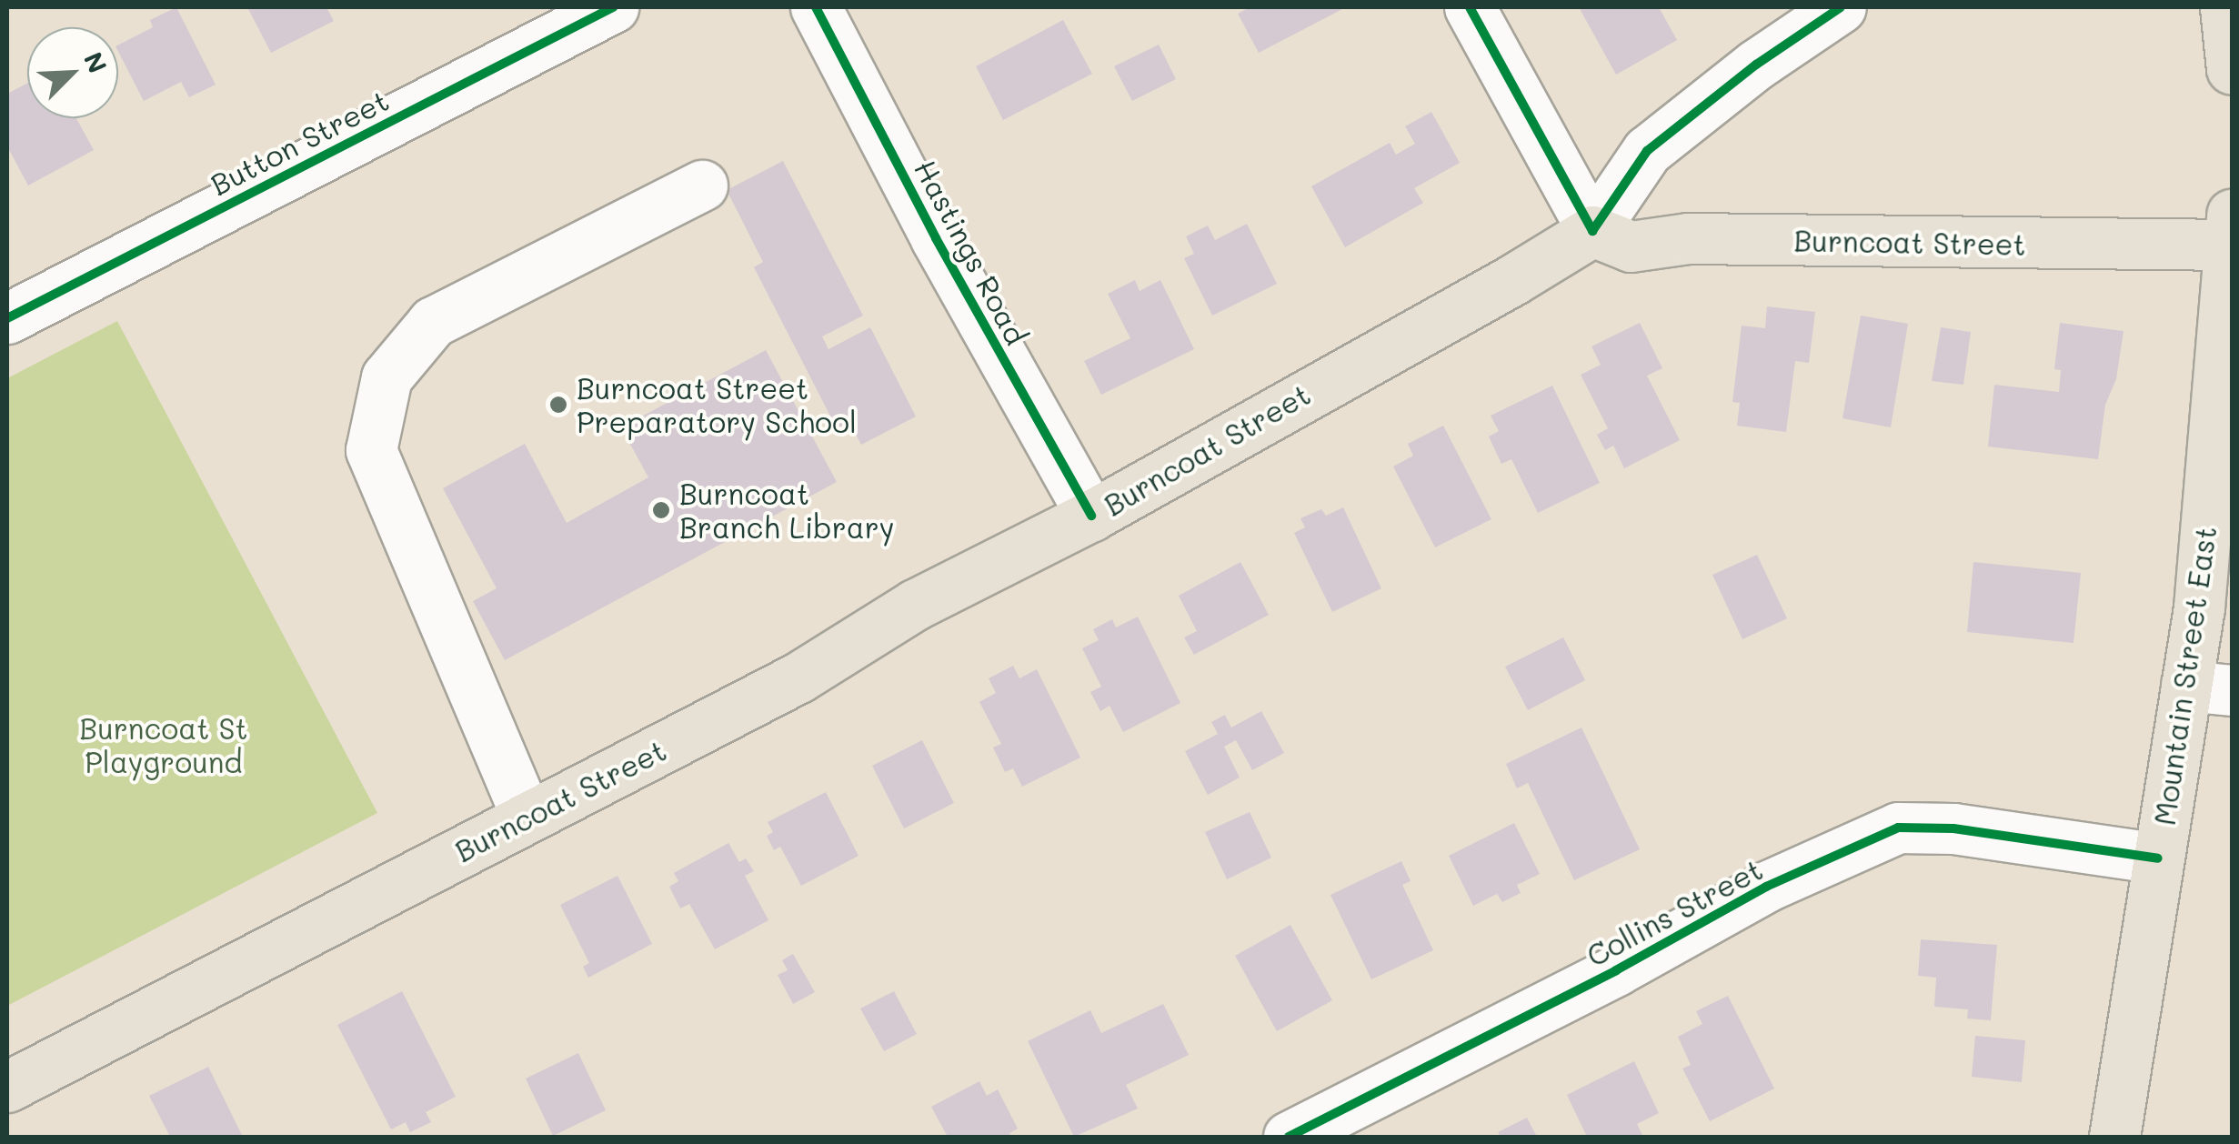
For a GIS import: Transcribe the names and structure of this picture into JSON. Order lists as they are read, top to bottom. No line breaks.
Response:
{"streets":{"main road":["Burncoat Street","Mountain Street East"],"street":["Button Street","Hastings Road","Collins Street"]},"crossings":[["Burncoat Street","Hastings Road"],["Burncoat Street","Mountain Street East"],["Mountain Street East","Collins Street"]],"parks":["Burncoat St Playground"],"places":["Burncoat Street Preparatory School","Burncoat Branch Library"],"north":"top right"}
